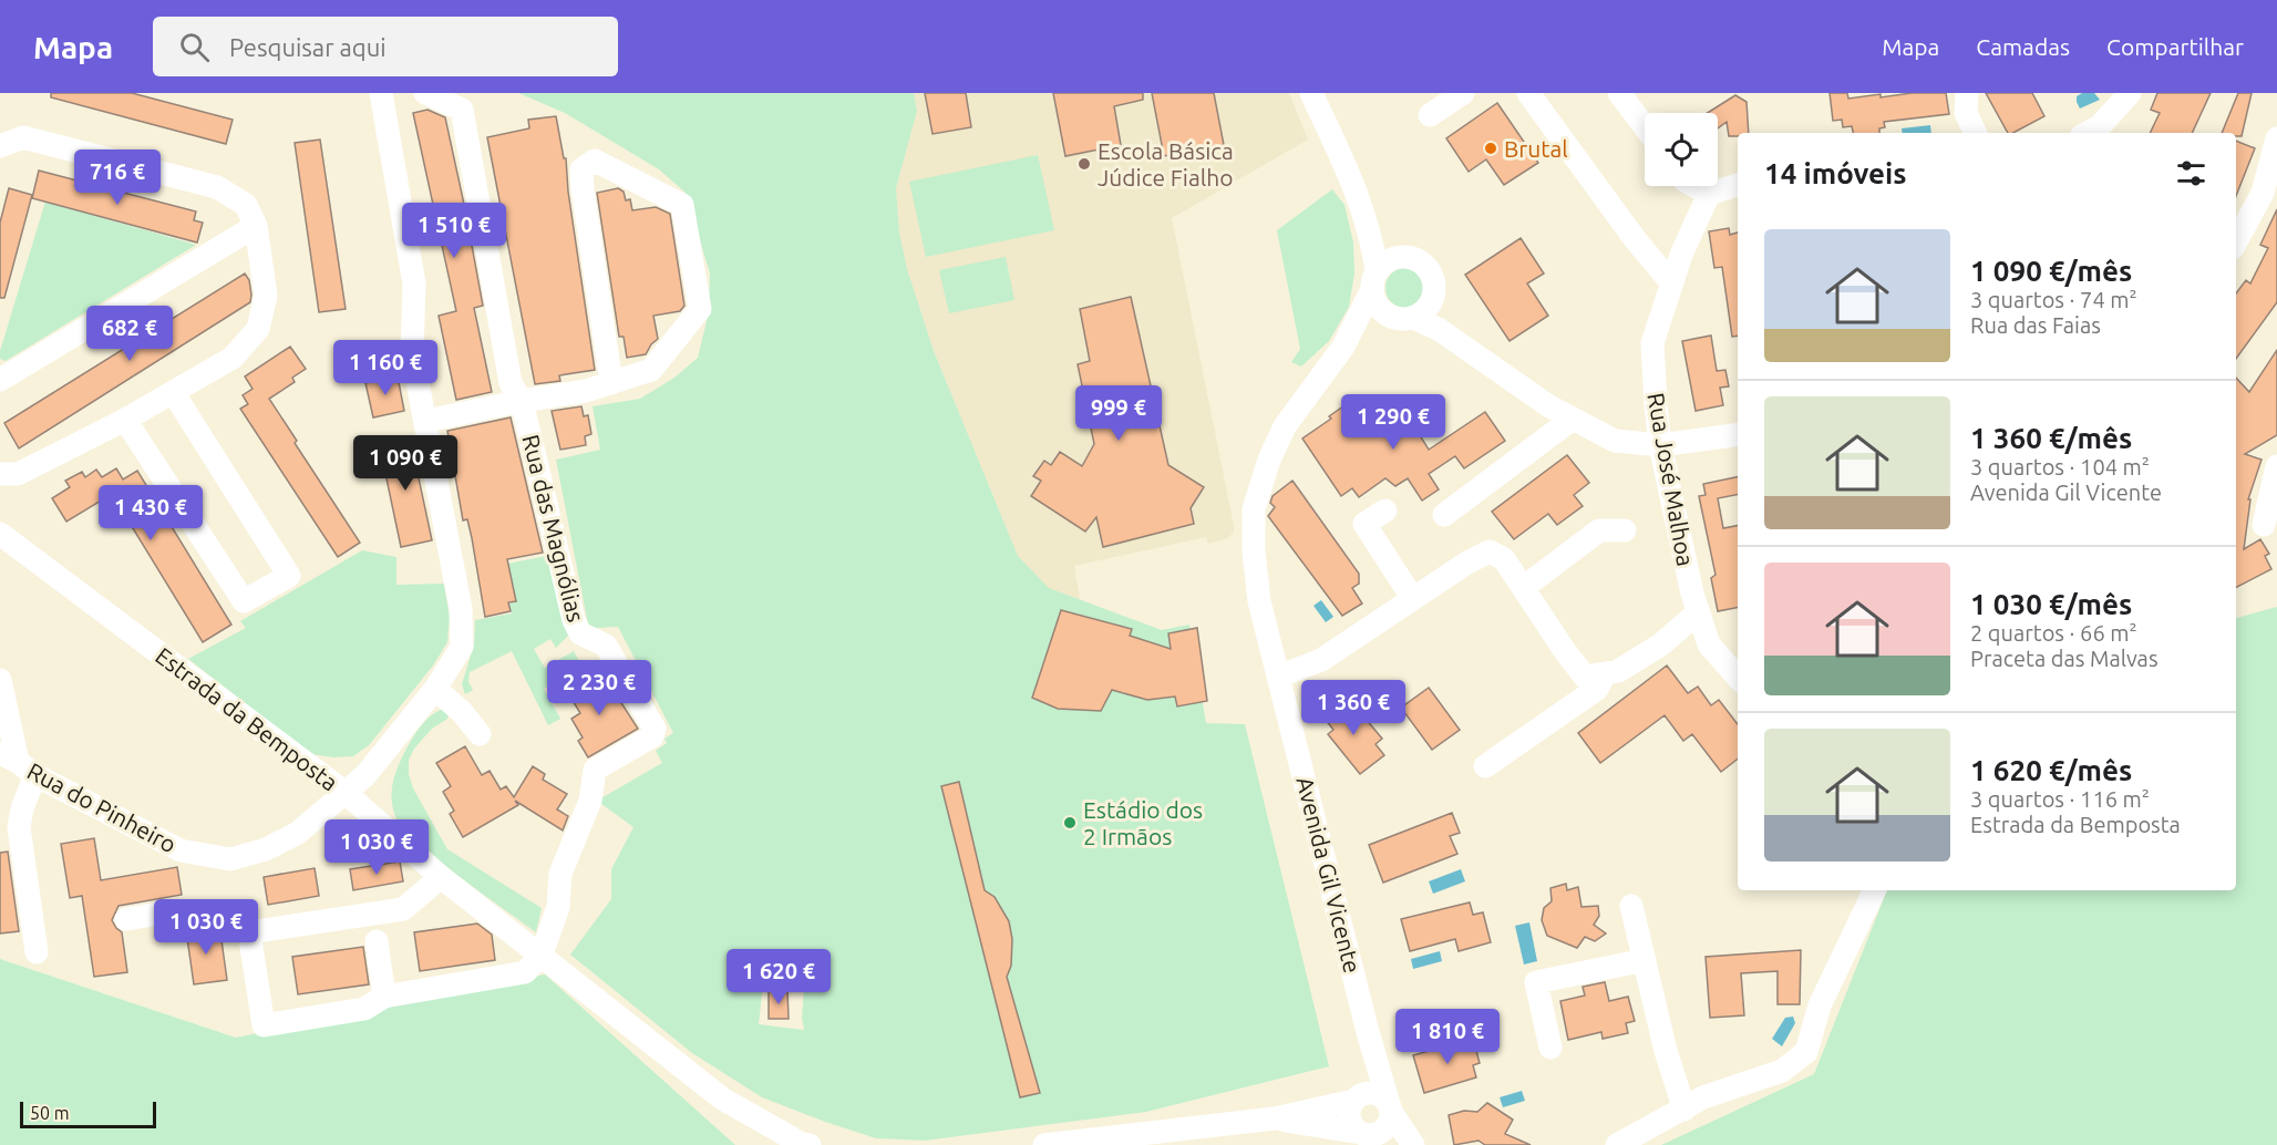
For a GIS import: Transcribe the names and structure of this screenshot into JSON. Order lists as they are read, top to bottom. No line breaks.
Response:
{"streets":{"street":["Rua José Malhoa","Rua das Magnólias","Estrada da Bemposta","Rua do Pinheiro","Avenida Gil Vicente"]},"crossings":[["Rua das Magnólias","Estrada da Bemposta"],["Estrada da Bemposta","Rua do Pinheiro"]],"places":["Brutal","Escola Básica Júdice Fialho","Estádio dos 2 Irmãos"],"scale_bar":"50 m","page":{"header":"Mapa","search":"Pesquisar aqui","nav":["Mapa","Camadas","Compartilhar"],"heading":"14 imóveis","price":["716 €","1 510 €","682 €","1 160 €","999 €","1 290 €","1 090 €","1 430 €","2 230 €","1 360 €","1 030 €","1 030 €","1 620 €","1 810 €"],"list":[{"name":"1 090 €/mês","note":"3 quartos · 74 m² · Rua das Faias"},{"name":"1 360 €/mês","note":"3 quartos · 104 m² · Avenida Gil Vicente"},{"name":"1 030 €/mês","note":"2 quartos · 66 m² · Praceta das Malvas"},{"name":"1 620 €/mês","note":"3 quartos · 116 m² · Estrada da Bemposta"}],"scale":"50 m"}}
